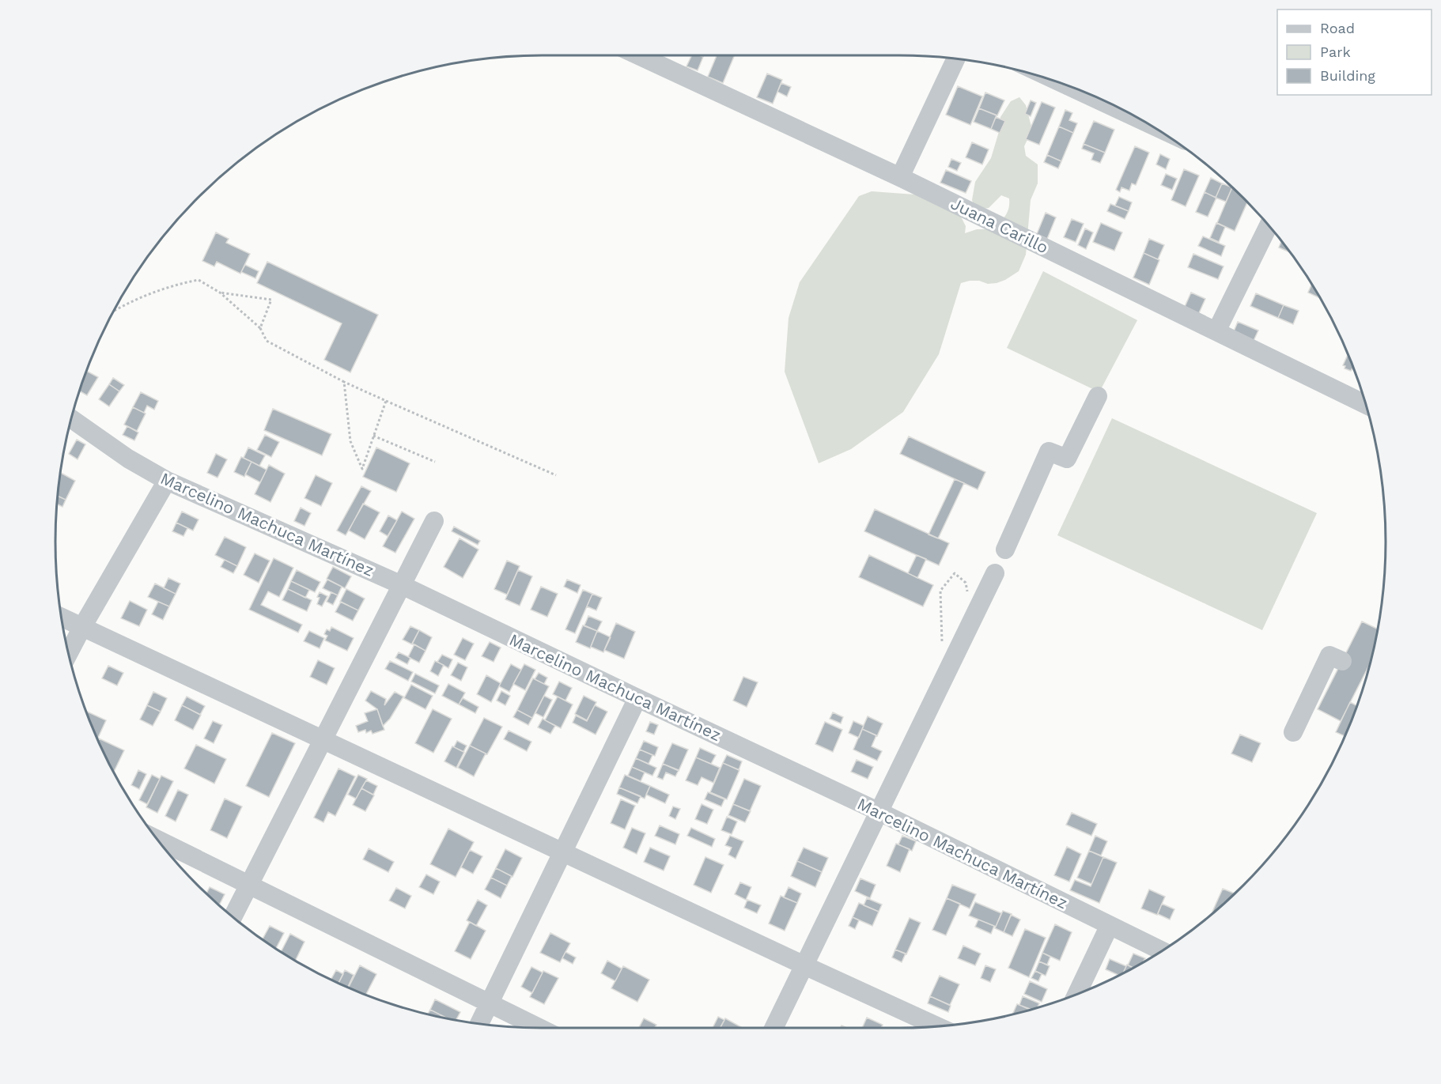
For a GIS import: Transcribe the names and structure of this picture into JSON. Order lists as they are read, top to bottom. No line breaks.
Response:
{"streets":{"street":["Juana Carillo","Marcelino Machuca Martínez"]},"legend":["Road","Park","Building"]}
